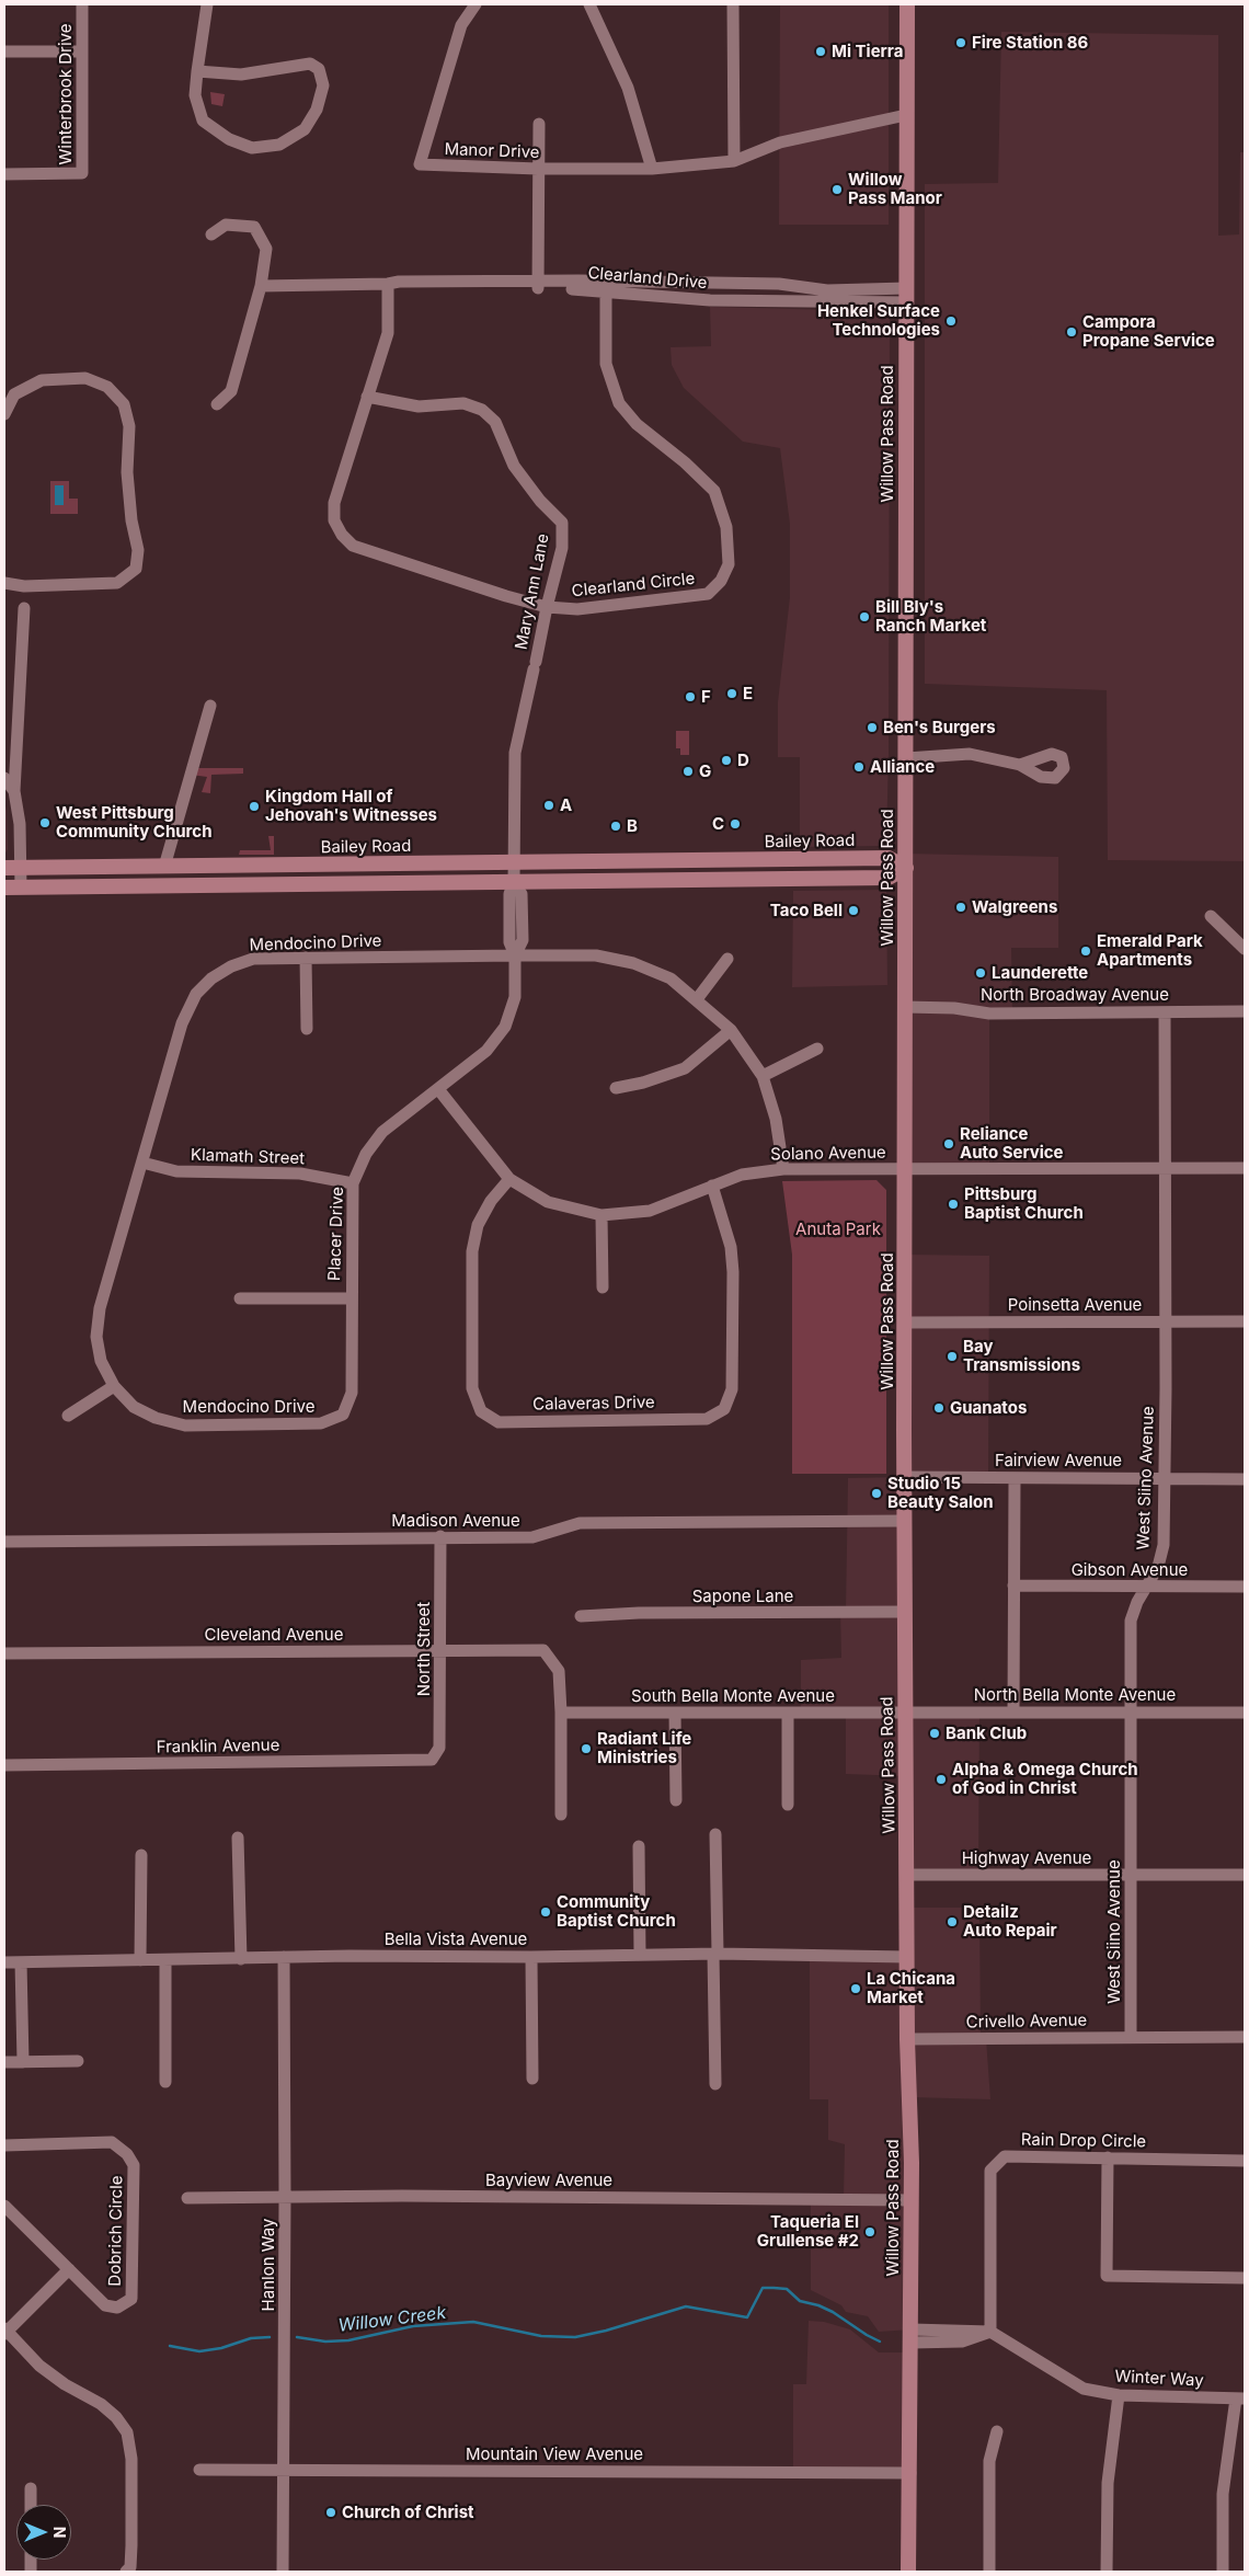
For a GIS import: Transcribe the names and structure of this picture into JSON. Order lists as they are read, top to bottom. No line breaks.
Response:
{"streets":{"main road":["Willow Pass Road","Bailey Road"],"street":["Winterbrook Drive","Manor Drive","Clearland Drive","Clearland Circle","Mary Ann Lane","Mendocino Drive","North Broadway Avenue","Solano Avenue","Klamath Street","Placer Drive","Poinsetta Avenue","Calaveras Drive","Fairview Avenue","West Siino Avenue","Madison Avenue","Gibson Avenue","Sapone Lane","Cleveland Avenue","North Street","North Bella Monte Avenue","South Bella Monte Avenue","Franklin Avenue","Highway Avenue","Bella Vista Avenue","Crivello Avenue","Rain Drop Circle","Bayview Avenue","Dobrich Circle","Hanlon Way","Winter Way","Mountain View Avenue"]},"crossings":[["Manor Drive","Willow Pass Road"],["Clearland Drive","Willow Pass Road"],["Clearland Drive","Clearland Circle"],["Willow Pass Road","Bailey Road"],["Willow Pass Road","North Broadway Avenue"],["Willow Pass Road","Solano Avenue"],["Willow Pass Road","Poinsetta Avenue"],["Willow Pass Road","Fairview Avenue"],["Willow Pass Road","Madison Avenue"],["Willow Pass Road","Sapone Lane"],["Willow Pass Road","North Bella Monte Avenue"],["Willow Pass Road","South Bella Monte Avenue"],["Willow Pass Road","Highway Avenue"],["Willow Pass Road","Bella Vista Avenue"],["Willow Pass Road","Crivello Avenue"],["Willow Pass Road","Bayview Avenue"],["Willow Pass Road","Mountain View Avenue"],["Clearland Circle","Mary Ann Lane"],["Mary Ann Lane","Bailey Road"],["Mary Ann Lane","Placer Drive"],["Mendocino Drive","Solano Avenue"],["Mendocino Drive","Klamath Street"],["Mendocino Drive","Placer Drive"],["North Broadway Avenue","West Siino Avenue"],["Solano Avenue","Placer Drive"],["Solano Avenue","Calaveras Drive"],["Solano Avenue","West Siino Avenue"],["Klamath Street","Placer Drive"],["Poinsetta Avenue","West Siino Avenue"],["Fairview Avenue","West Siino Avenue"],["West Siino Avenue","Gibson Avenue"],["West Siino Avenue","North Bella Monte Avenue"],["West Siino Avenue","Highway Avenue"],["West Siino Avenue","Crivello Avenue"],["Madison Avenue","North Street"],["Cleveland Avenue","North Street"],["Cleveland Avenue","South Bella Monte Avenue"],["North Street","Franklin Avenue"],["North Bella Monte Avenue","South Bella Monte Avenue"],["Bella Vista Avenue","Hanlon Way"],["Rain Drop Circle","Winter Way"],["Bayview Avenue","Hanlon Way"],["Hanlon Way","Mountain View Avenue"]],"water":["Willow Creek"],"parks":["Anuta Park"],"places":["Fire Station 86","Mi Tierra","Willow Pass Manor","Henkel Surface Technologies","Campora Propane Service","Bill Bly's Ranch Market","E","F","Ben's Burgers","D","Alliance","G","A","Kingdom Hall of Jehovah's Witnesses","West Pittsburg Community Church","C","B","Walgreens","Taco Bell","Emerald Park Apartments","Launderette","Reliance Auto Service","Pittsburg Baptist Church","Bay Transmissions","Guanatos","Studio 15 Beauty Salon","Bank Club","Radiant Life Ministries","Alpha & Omega Church of God in Christ","Community Baptist Church","Detailz Auto Repair","La Chicana Market","Taqueria El Grullense #2","Church of Christ"],"north":"right"}
